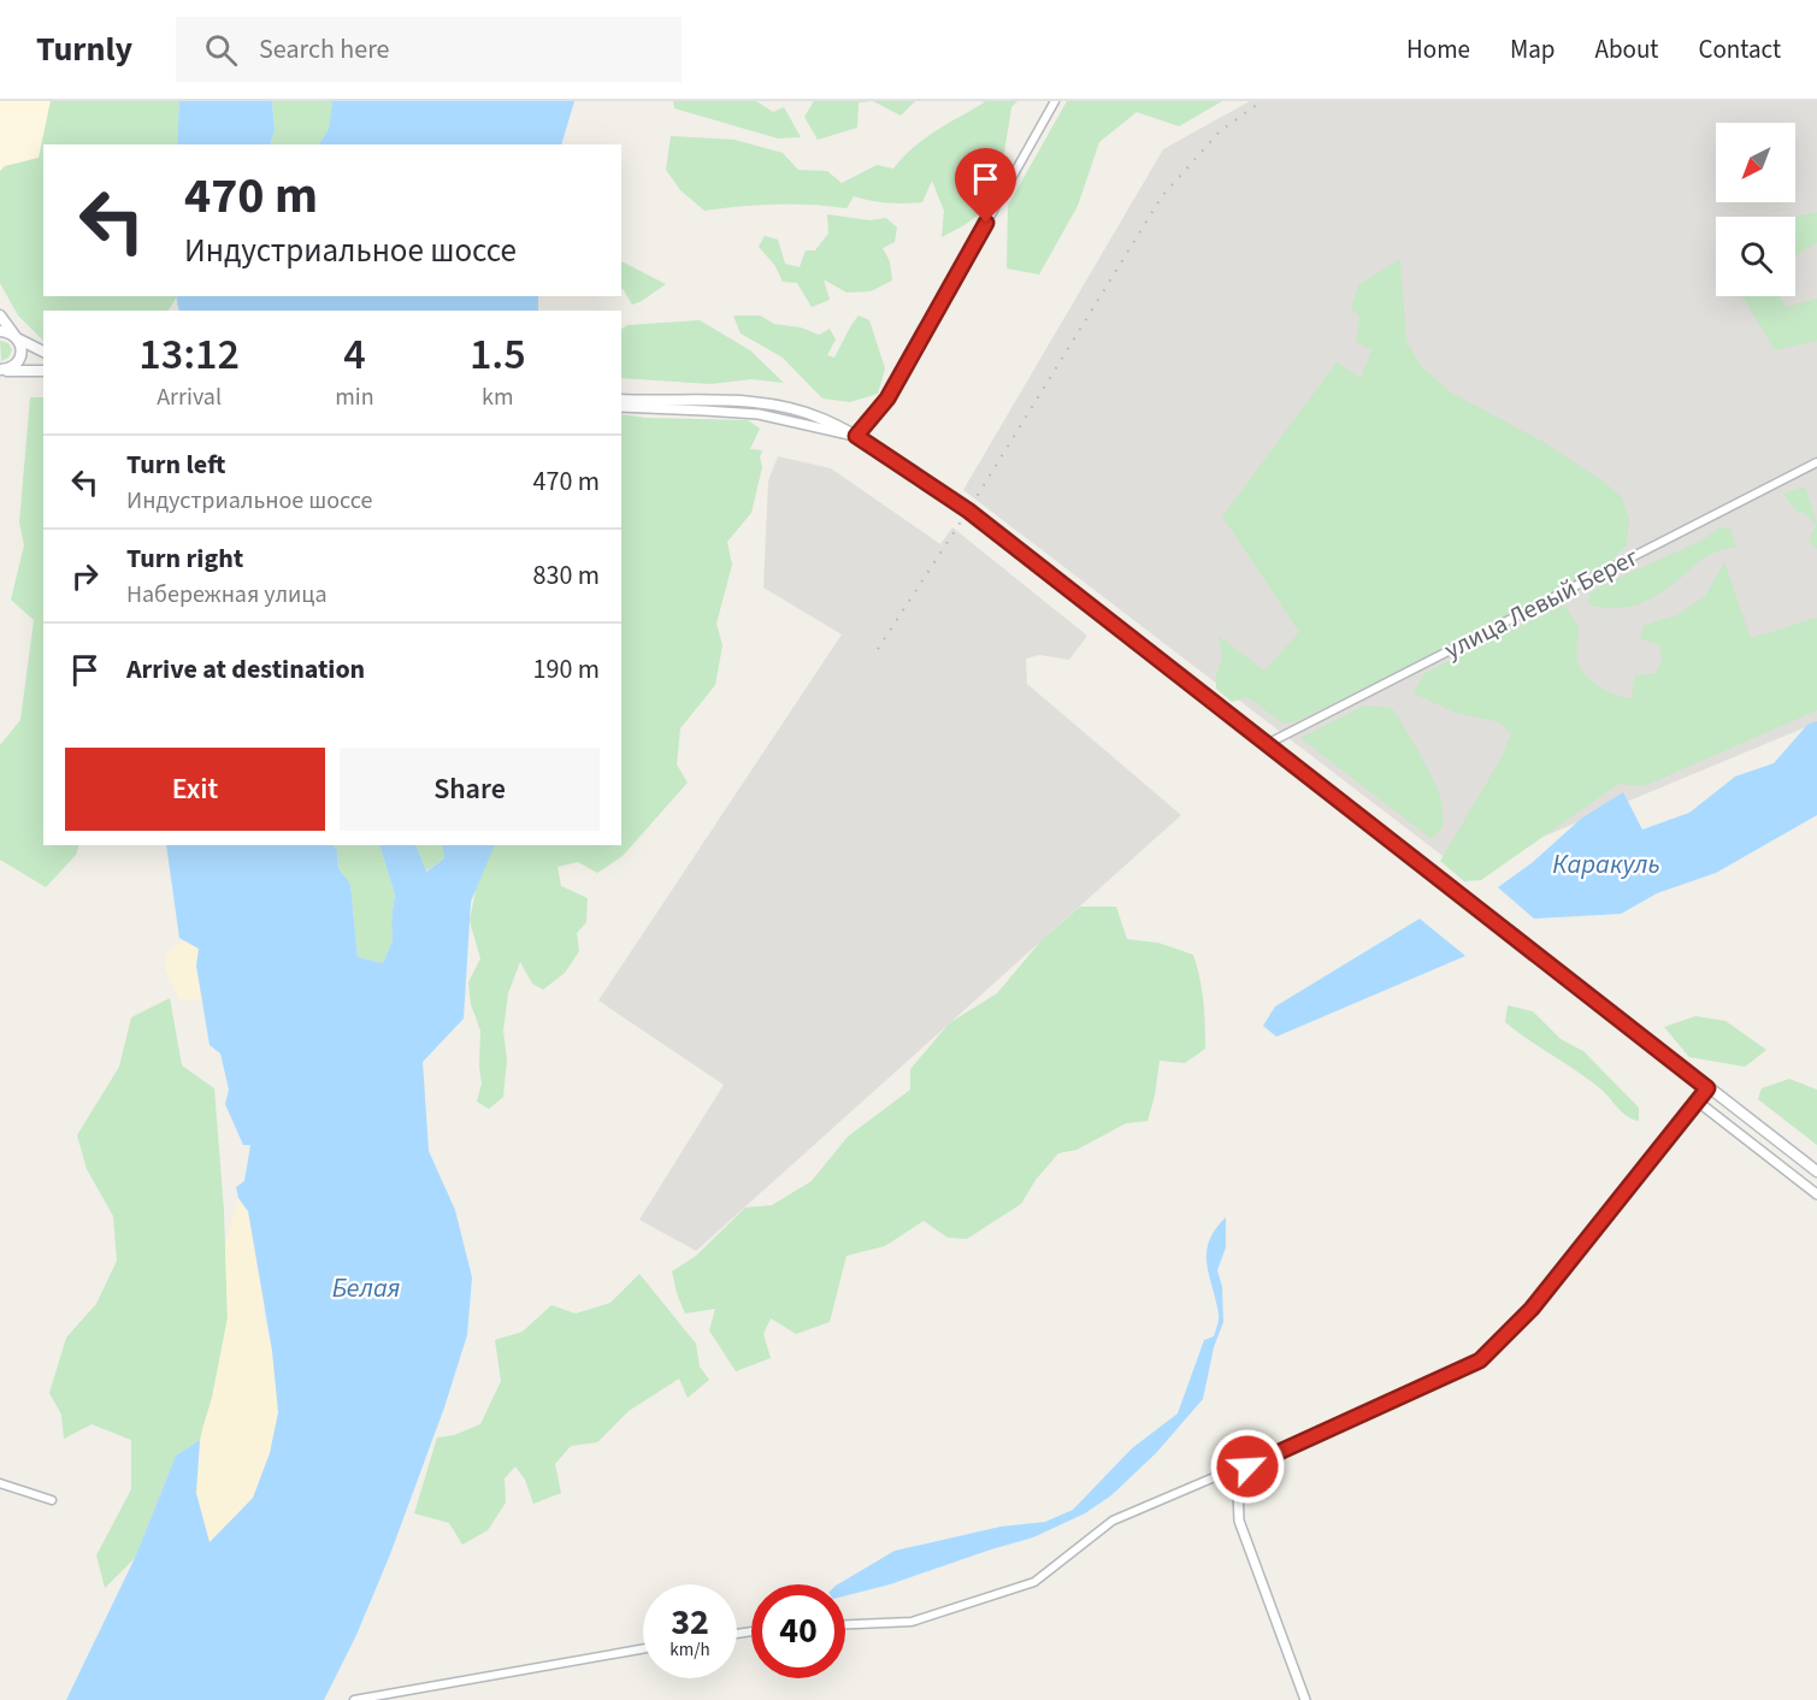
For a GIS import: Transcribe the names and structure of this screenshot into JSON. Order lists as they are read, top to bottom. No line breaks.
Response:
{"streets":{"street":["улица Левый Берег"]},"water":["Каракуль","Белая"],"north":"bottom left","page":{"header":"Turnly","search":"Search here","nav":["Home","Map","About","Contact"],"turn":["470 m","Индустриальное шоссе"],"eta":["13:12","Arrival","4","min","1.5","km"],"list":[{"name":"Turn left","note":"Индустриальное шоссе","value":"470 m"},{"name":"Turn right","note":"Набережная улица","value":"830 m"},{"name":"Arrive at destination","value":"190 m"}],"buttons":["Exit","Share"],"speed":"32 km/h","limit":"40"}}
